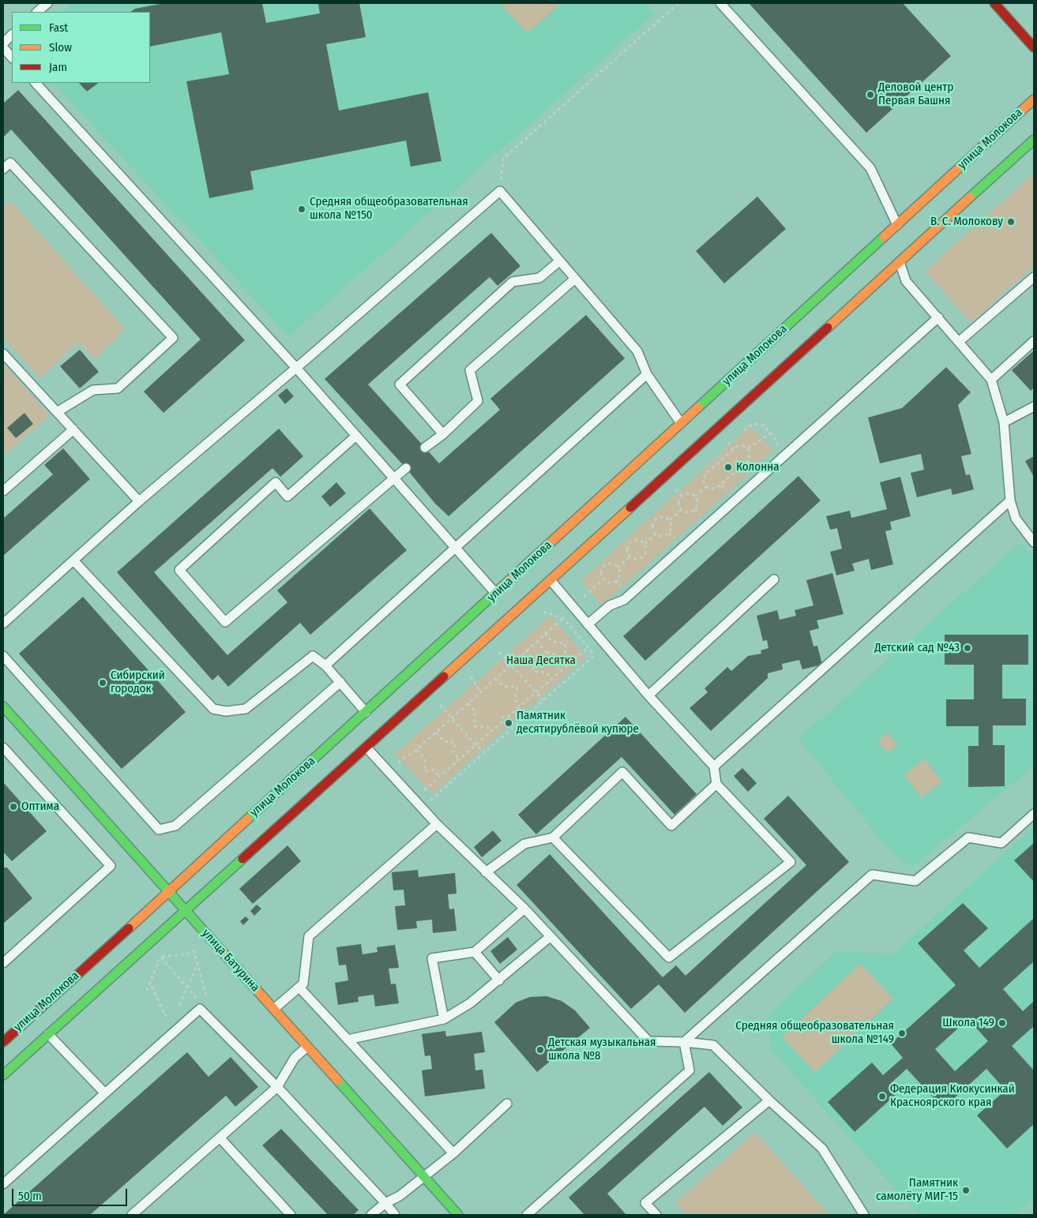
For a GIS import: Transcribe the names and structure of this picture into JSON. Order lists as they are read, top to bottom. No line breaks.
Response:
{"streets":{"main road":["улица Молокова","улица Батурина"]},"crossings":[["улица Молокова","улица Батурина"]],"parks":["Наша Десятка"],"places":["Деловой центр Первая Башня","Средняя общеобразовательная школа №150","В. С. Молокову","Колонна","Детский сад №43","Сибирский городок","Памятник десятирублёвой купюре","Оптима","Школа 149","Средняя общеобразовательная школа №149","Детская музыкальная школа №8","Федерация Киокусинкай Красноярского края","Памятник самолёту МИГ-15"],"legend":["Fast","Slow","Jam"],"scale_bar":"50 m"}
